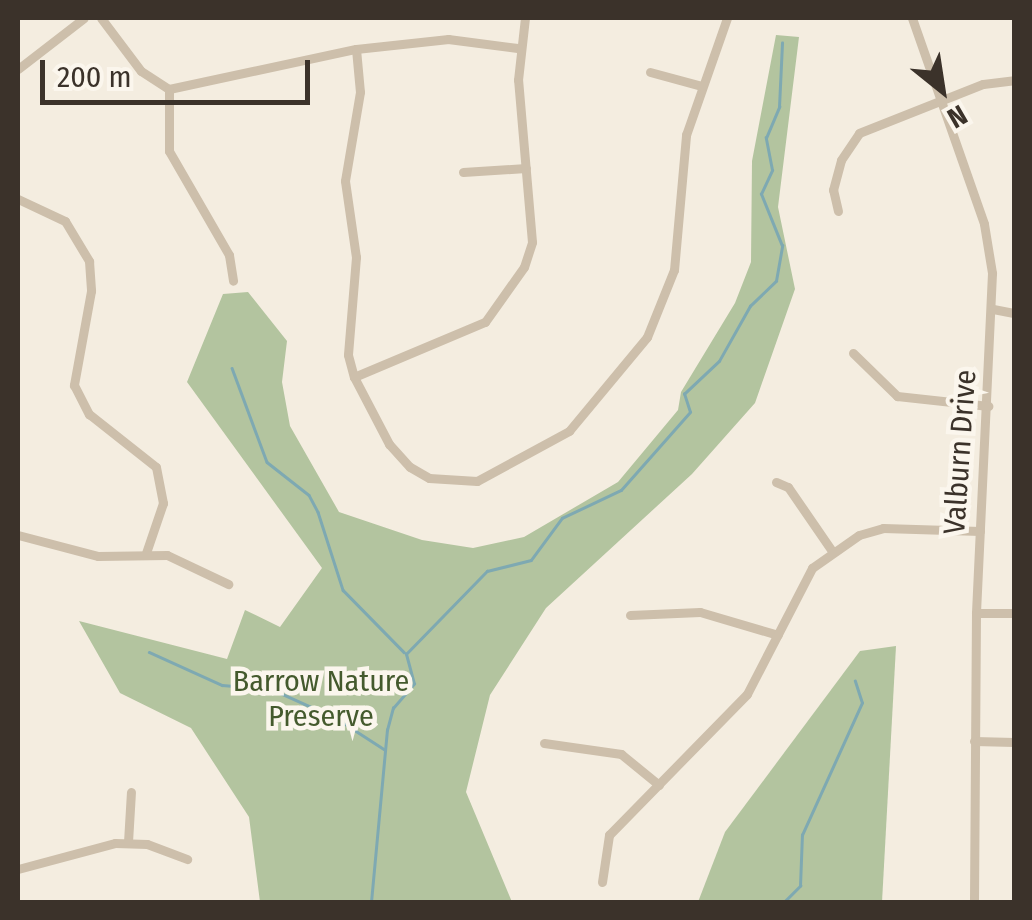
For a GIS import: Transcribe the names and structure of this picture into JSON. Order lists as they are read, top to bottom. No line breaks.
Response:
{"streets":{"street":["Valburn Drive"]},"parks":["Barrow Nature Preserve"],"scale_bar":"200 m","north":"bottom right"}
